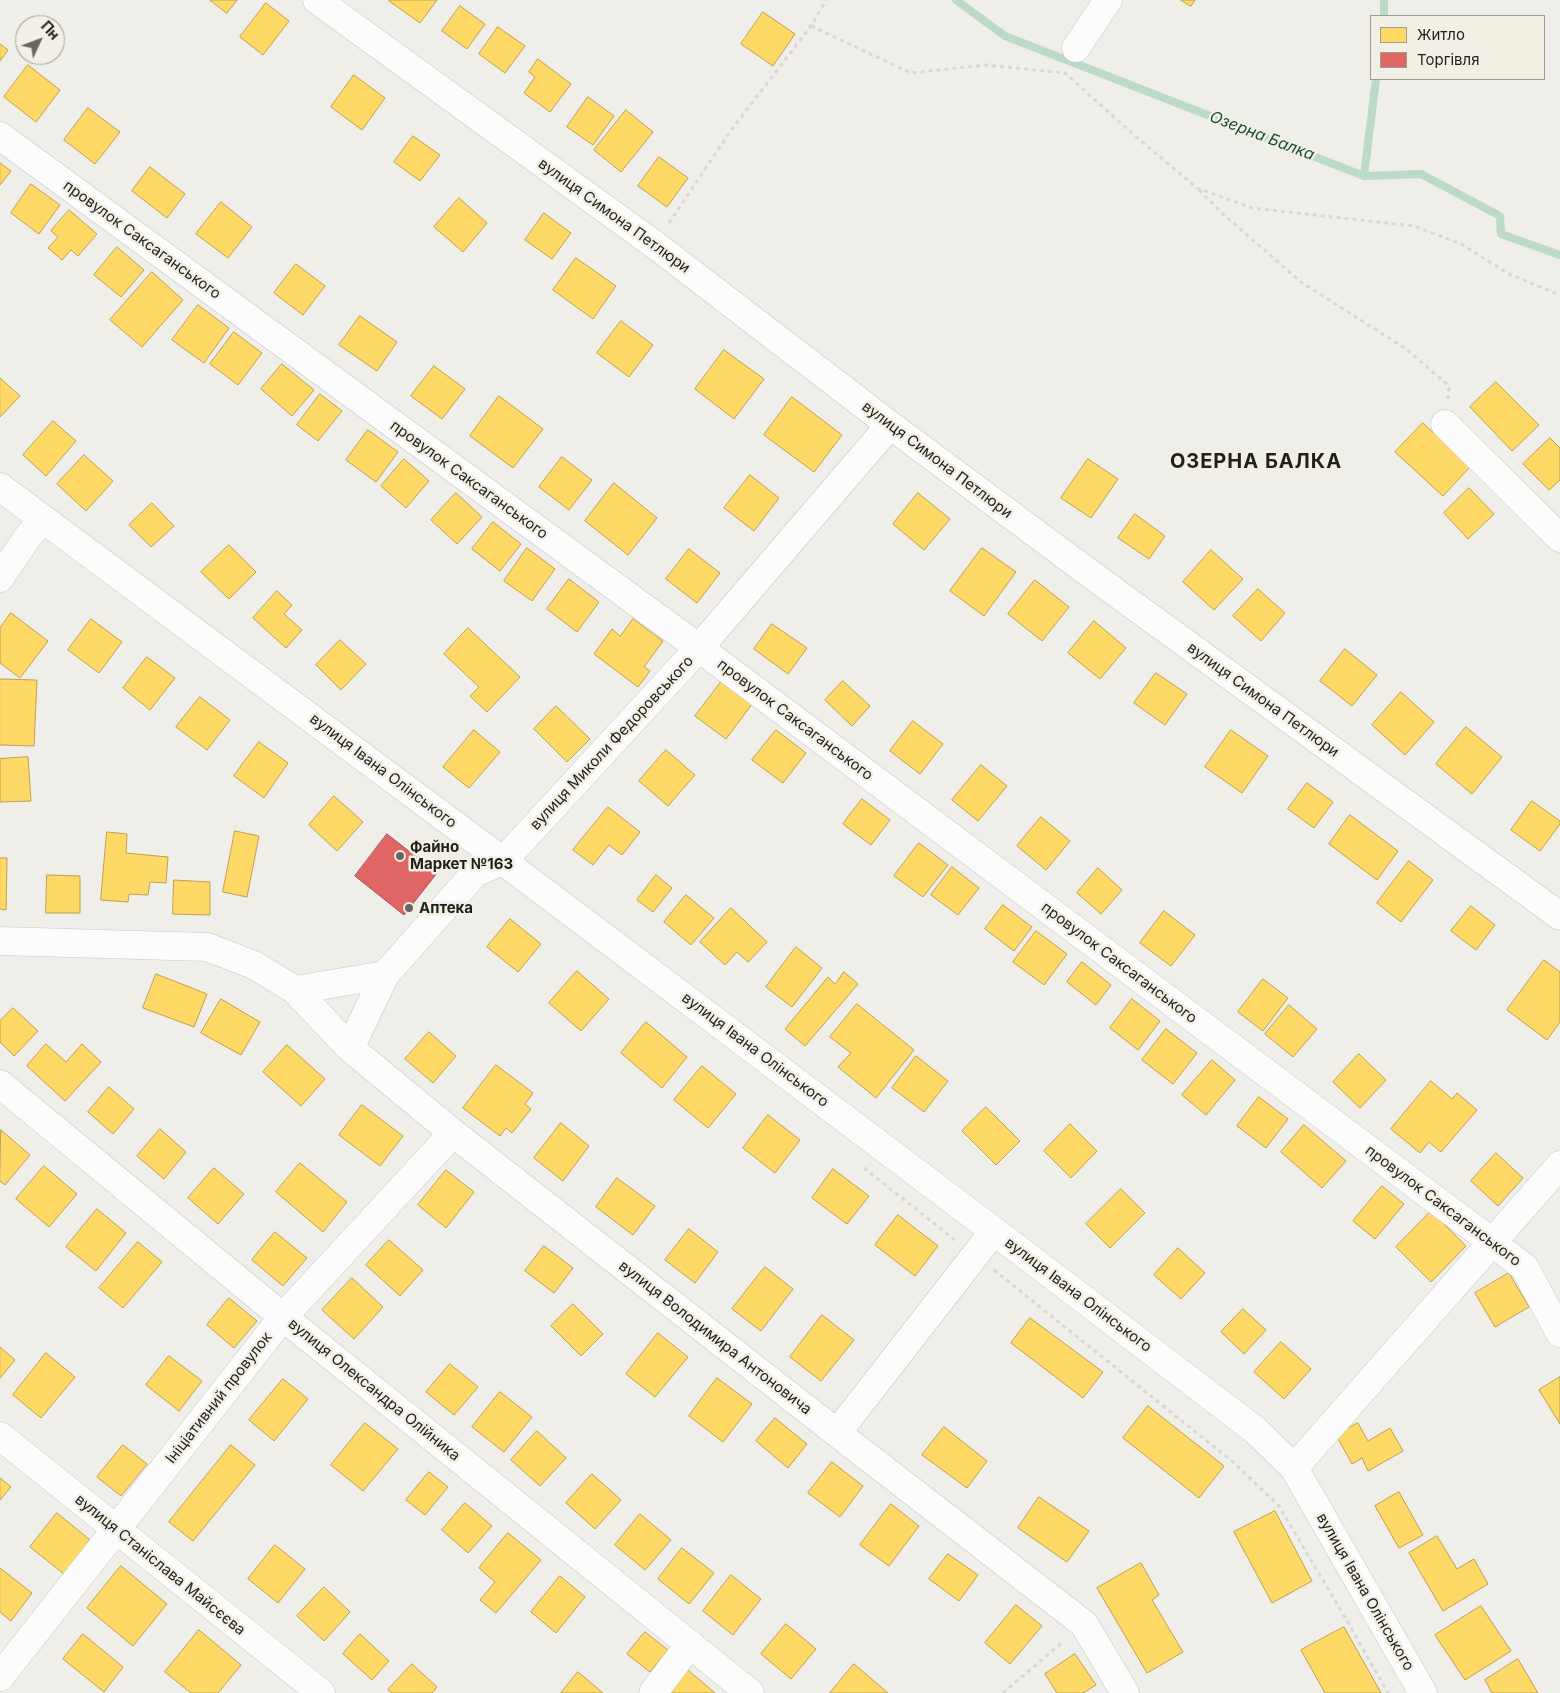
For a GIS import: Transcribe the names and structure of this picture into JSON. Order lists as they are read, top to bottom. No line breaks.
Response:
{"streets":{"street":["вулиця Симона Петлюри","провулок Саксаганського","вулиця Миколи Федоровського","вулиця Івана Олінського","вулиця Володимира Антоновича","вулиця Олександра Олійника","Ініціативний провулок","вулиця Станіслава Майсєєва"]},"crossings":[["вулиця Симона Петлюри","вулиця Миколи Федоровського"],["провулок Саксаганського","вулиця Миколи Федоровського"],["вулиця Миколи Федоровського","вулиця Івана Олінського"],["вулиця Миколи Федоровського","вулиця Володимира Антоновича"],["вулиця Володимира Антоновича","Ініціативний провулок"],["вулиця Олександра Олійника","Ініціативний провулок"],["Ініціативний провулок","вулиця Станіслава Майсєєва"]],"districts":["ОЗЕРНА БАЛКА"],"water":["Озерна Балка"],"places":["Файно Маркет №163","Аптека"],"legend":["Житло","Торгівля"],"north":"top right"}
